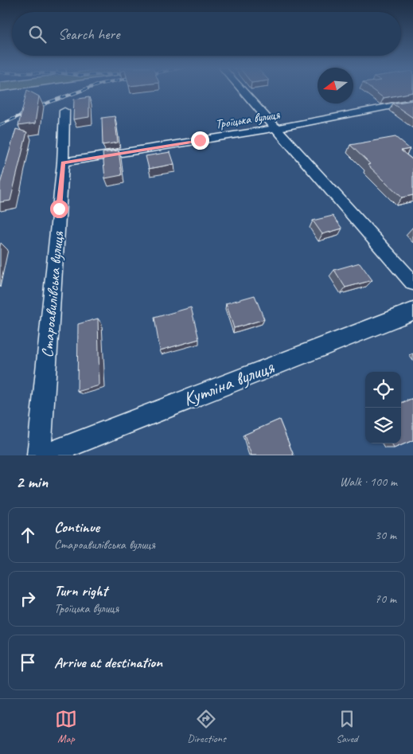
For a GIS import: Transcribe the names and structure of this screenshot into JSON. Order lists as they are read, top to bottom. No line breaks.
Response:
{"streets":{"street":["Троїцька вулиця","Староавилівська вулиця","Кутліна вулиця"]},"crossings":[["Троїцька вулиця","Староавилівська вулиця"]],"north":"left","page":{"search":"Search here","heading":["2 min","Walk · 100 m"],"list":[["Continue","Староавилівська вулиця","30 m"],["Turn right","Троїцька вулиця","70 m"],"Arrive at destination"],"nav":["Map","Directions","Saved"]}}
